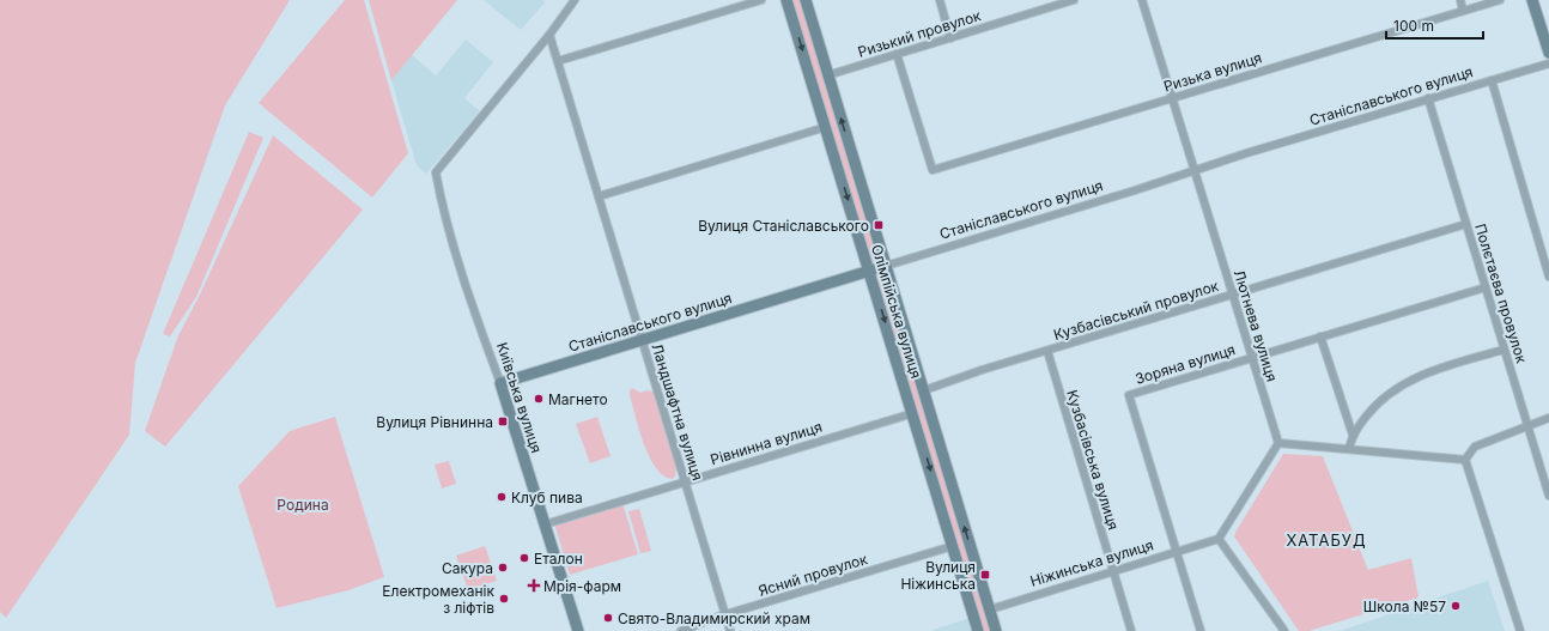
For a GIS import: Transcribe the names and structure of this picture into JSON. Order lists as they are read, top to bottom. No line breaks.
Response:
{"streets":{"main road":["Станіславського вулиця","Олімпійська вулиця","Київська вулиця","Ніжинська вулиця"],"street":["Ризький провулок","Ризька вулиця","Полєтаєва провулок","Кузбасівський провулок","Лютнева вулиця","Зоряна вулиця","Ландшафтна вулиця","Рівнинна вулиця","Кузбасівська вулиця","Ясний провулок"]},"crossings":[["Ризький провулок","Ризька вулиця"],["Ризький провулок","Олімпійська вулиця"],["Ризька вулиця","Лютнева вулиця"],["Станіславського вулиця","Полєтаєва провулок"],["Станіславського вулиця","Олімпійська вулиця"],["Станіславського вулиця","Лютнева вулиця"],["Станіславського вулиця","Київська вулиця"],["Станіславського вулиця","Ландшафтна вулиця"],["Полєтаєва провулок","Кузбасівський провулок"],["Полєтаєва провулок","Зоряна вулиця"],["Кузбасівський провулок","Олімпійська вулиця"],["Кузбасівський провулок","Лютнева вулиця"],["Кузбасівський провулок","Кузбасівська вулиця"],["Олімпійська вулиця","Рівнинна вулиця"],["Олімпійська вулиця","Ніжинська вулиця"],["Олімпійська вулиця","Ясний провулок"],["Лютнева вулиця","Зоряна вулиця"],["Зоряна вулиця","Ніжинська вулиця"],["Київська вулиця","Ландшафтна вулиця"],["Київська вулиця","Рівнинна вулиця"],["Ландшафтна вулиця","Рівнинна вулиця"],["Ландшафтна вулиця","Ясний провулок"],["Кузбасівська вулиця","Ніжинська вулиця"]],"districts":["ХАТАБУД"],"parks":["Родина"],"places":{"transit":["Вулиця Станіславського","Вулиця Рівнинна","Вулиця Ніжинська"],"other":["Магнето","Клуб пива","Еталон","Сакура","Електромеханік з ліфтів","Школа №57","Свято-Владимирский храм"],"health":["Мрія-фарм"]},"scale_bar":"100 m"}
